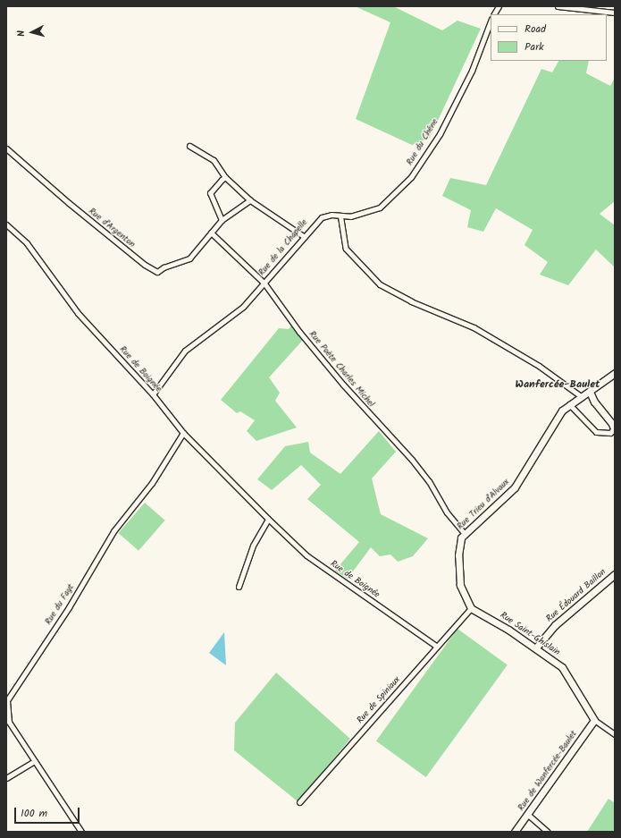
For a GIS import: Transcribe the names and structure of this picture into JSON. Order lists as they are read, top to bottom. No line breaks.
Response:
{"streets":{"main road":["Rue Trieu d'Alvaux","Rue Édouard Baillon","Rue Saint-Ghislain","Rue de Wanfercée-Baulet"],"street":["Rue du Chêne","Rue d'Argenton","Rue de la Chapelle","Rue de Boignée","Rue Poète Charles Michel","Rue du Fayt","Rue de Spiniaux"]},"crossings":[["Rue du Chêne","Rue de la Chapelle"],["Rue d'Argenton","Rue Poète Charles Michel"],["Rue de la Chapelle","Rue de Boignée"],["Rue de la Chapelle","Rue Poète Charles Michel"],["Rue de Boignée","Rue du Fayt"],["Rue de Boignée","Rue de Spiniaux"],["Rue Poète Charles Michel","Rue Trieu d'Alvaux"],["Rue Trieu d'Alvaux","Rue Saint-Ghislain"],["Rue Trieu d'Alvaux","Rue de Spiniaux"],["Rue Édouard Baillon","Rue Saint-Ghislain"],["Rue Saint-Ghislain","Rue de Spiniaux"],["Rue Saint-Ghislain","Rue de Wanfercée-Baulet"]],"districts":["Wanfercée-Baulet"],"legend":["Road","Park"],"scale_bar":"100 m","north":"left"}
